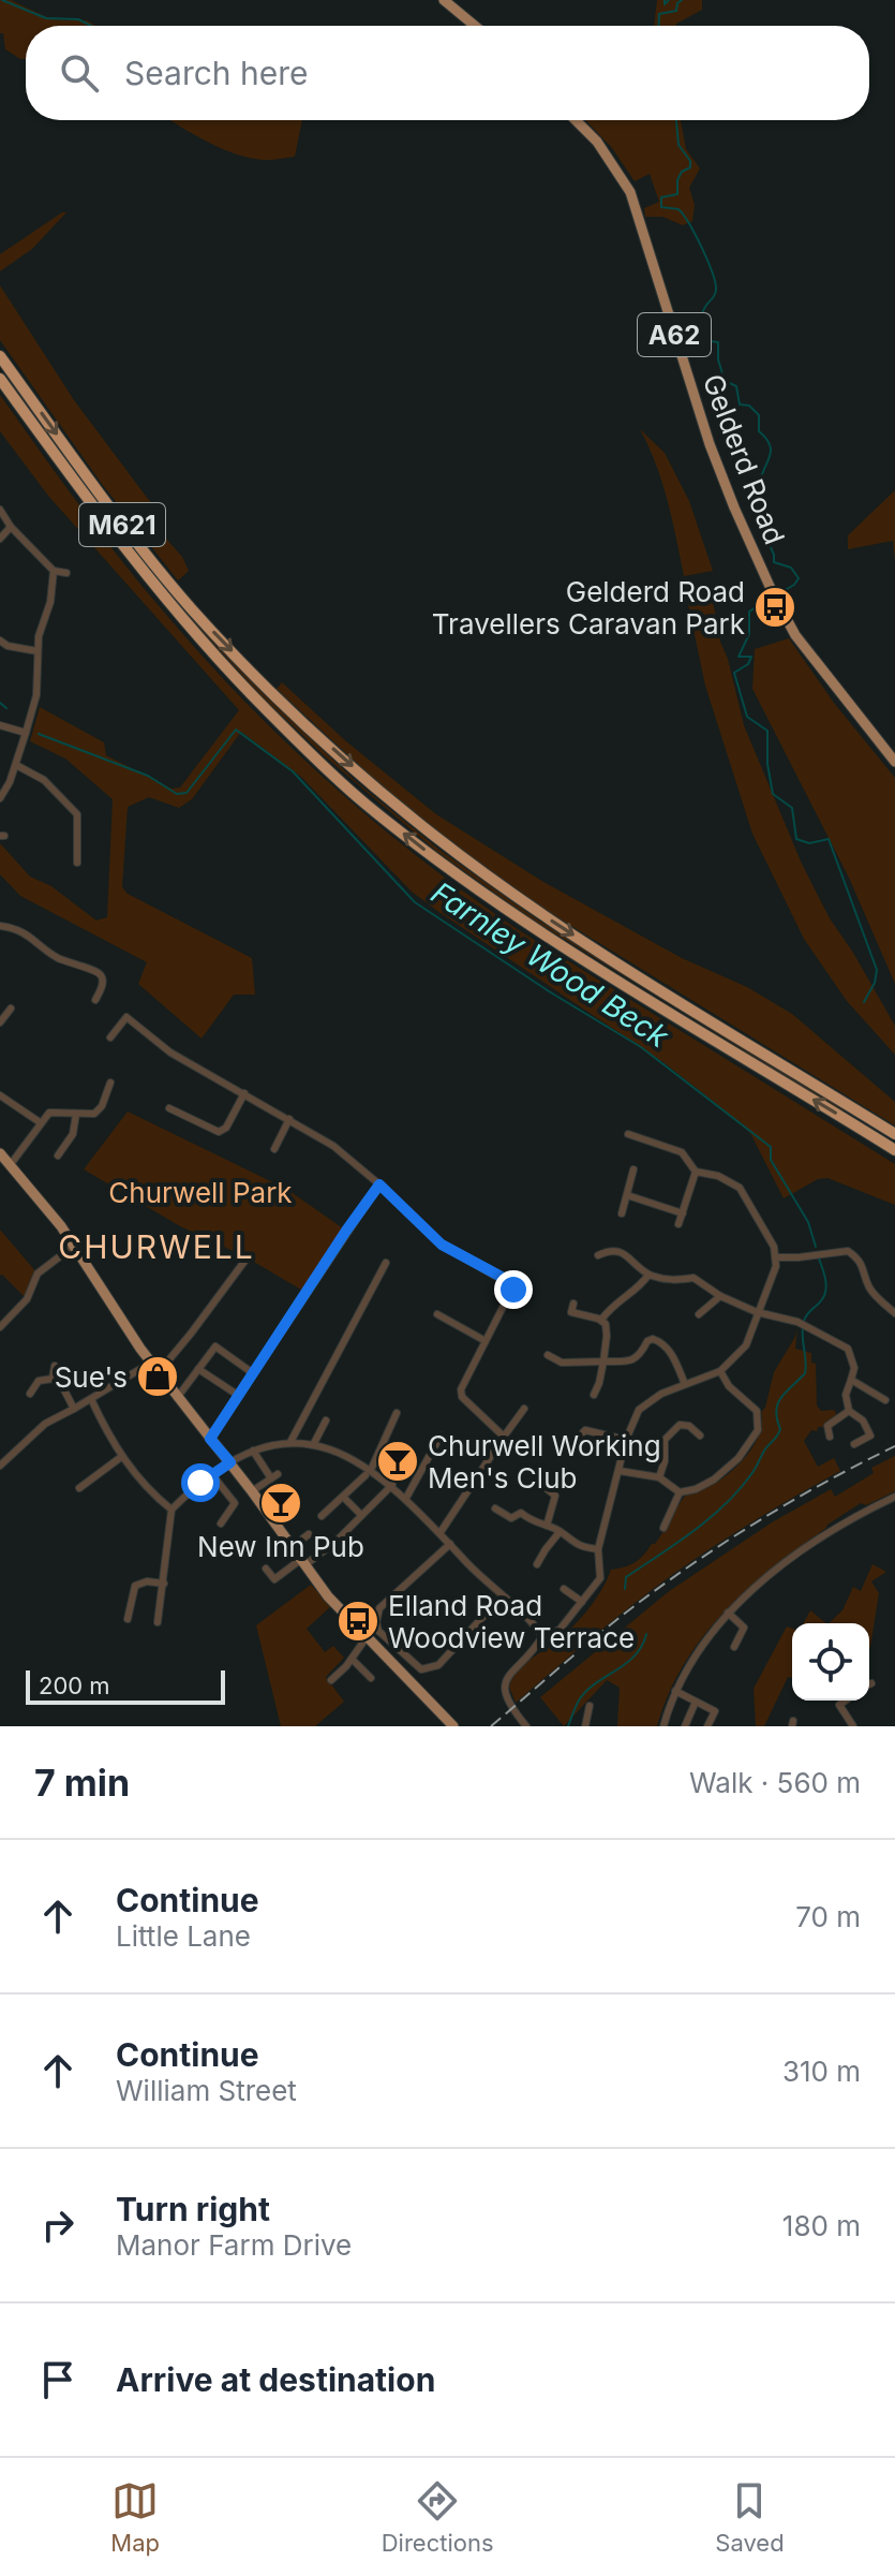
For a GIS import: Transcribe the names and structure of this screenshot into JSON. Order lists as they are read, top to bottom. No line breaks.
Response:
{"streets":{"highway":["M621"],"main road":["A62","Gelderd Road"]},"districts":["CHURWELL"],"water":["Farnley Wood Beck"],"parks":["Churwell Park"],"places":{"bus stop":["Gelderd Road Travellers Caravan Park","Elland Road Woodview Terrace"],"shop":["Sue's"],"bar":["Churwell Working Men's Club","New Inn Pub"]},"scale_bar":"200 m","page":{"search":"Search here","scale":"200 m","heading":["7 min","Walk · 560 m"],"list":[["Continue","Little Lane","70 m"],["Continue","William Street","310 m"],["Turn right","Manor Farm Drive","180 m"],"Arrive at destination"],"nav":["Map","Directions","Saved"]}}
